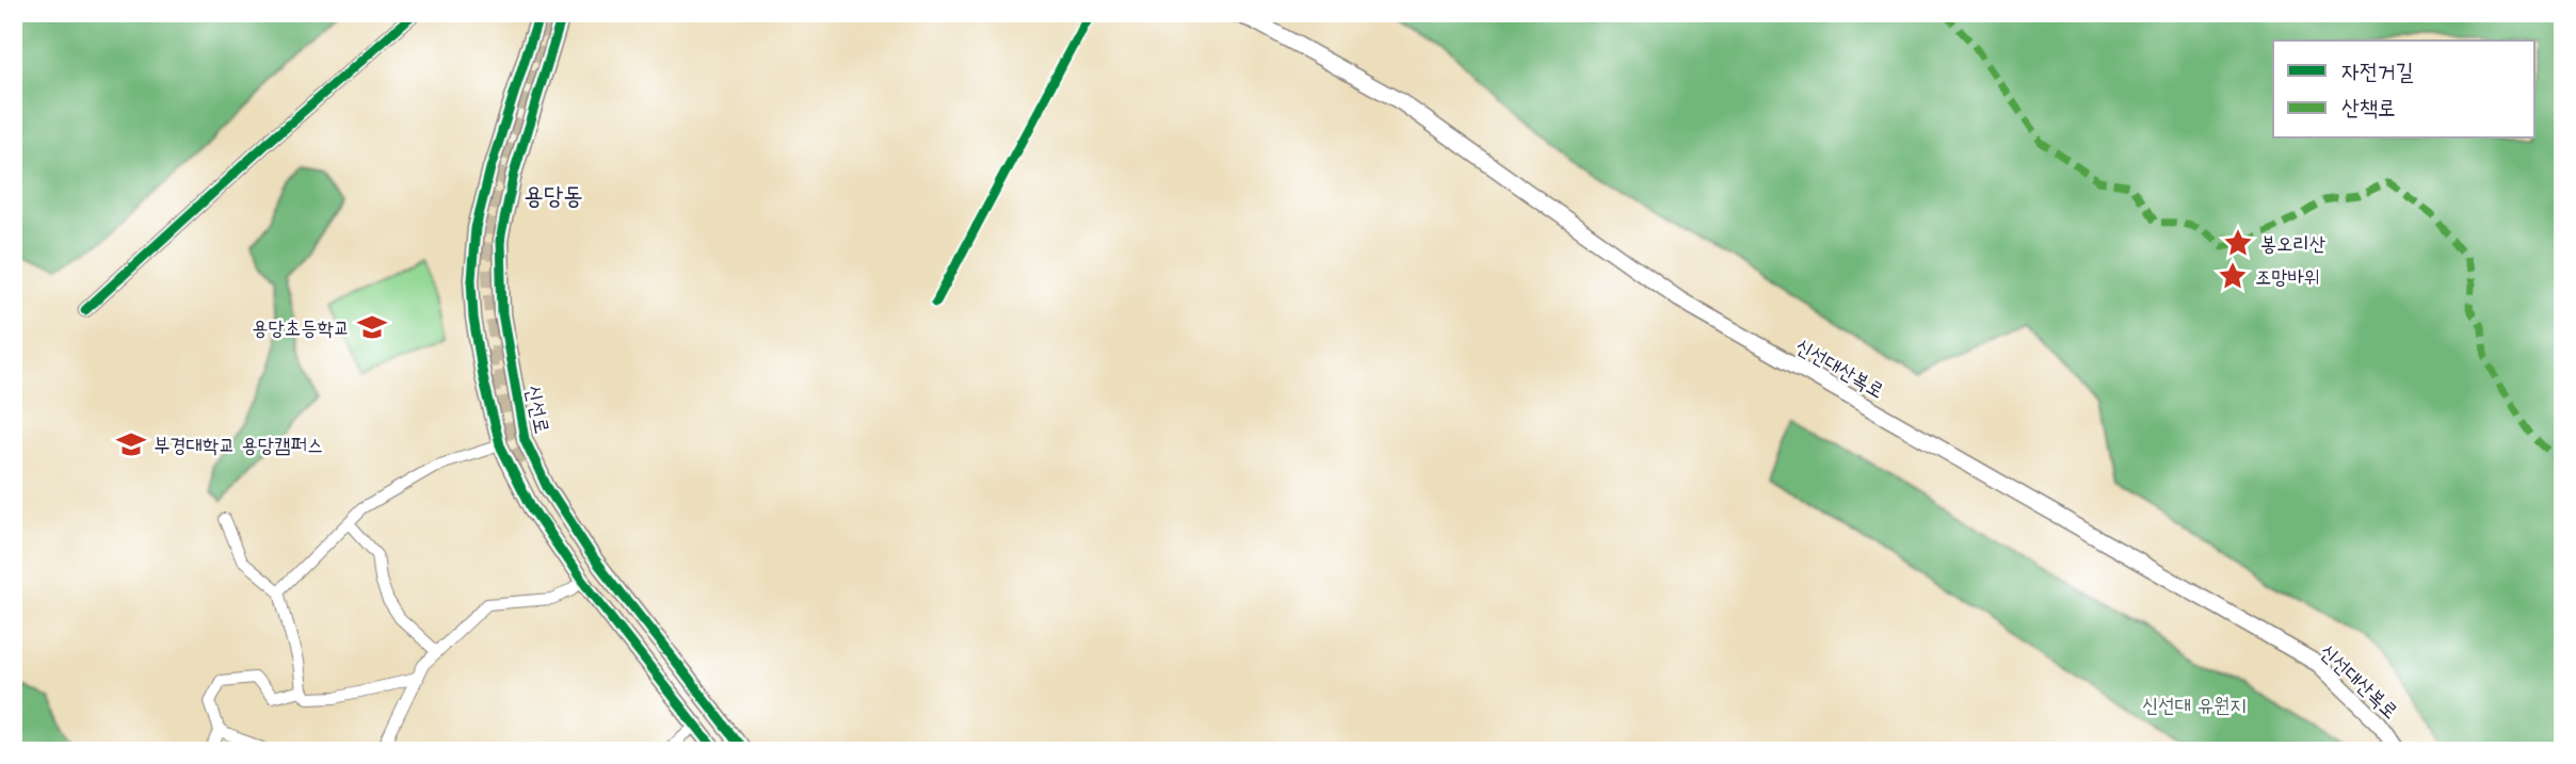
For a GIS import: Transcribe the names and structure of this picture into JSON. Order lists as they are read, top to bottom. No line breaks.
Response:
{"streets":{"main road":["신선대산복로","신선로"]},"districts":["용당동"],"parks":["신선대 유원지"],"places":{"place":["봉오리산","조망바위"],"school or university":["용당초등학교","부경대학교 용당캠퍼스"]},"legend":["자전거길","산책로"]}
